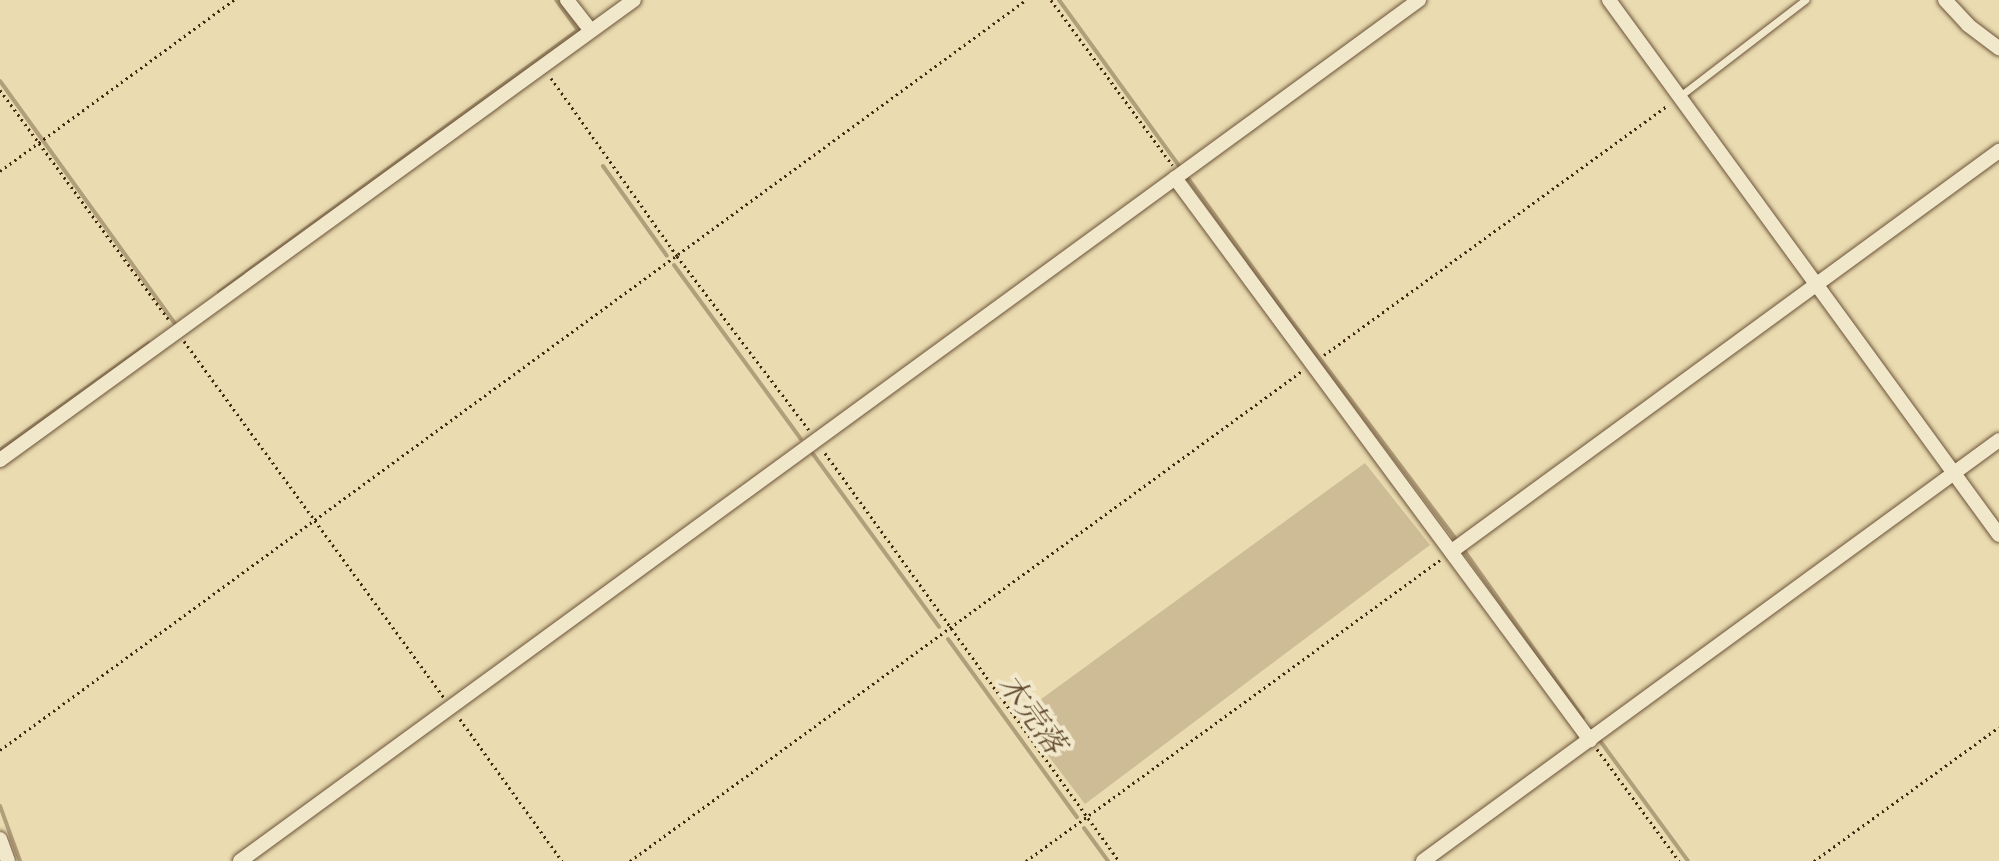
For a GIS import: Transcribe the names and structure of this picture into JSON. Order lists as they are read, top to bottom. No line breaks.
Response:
{"water":["木売落"]}
